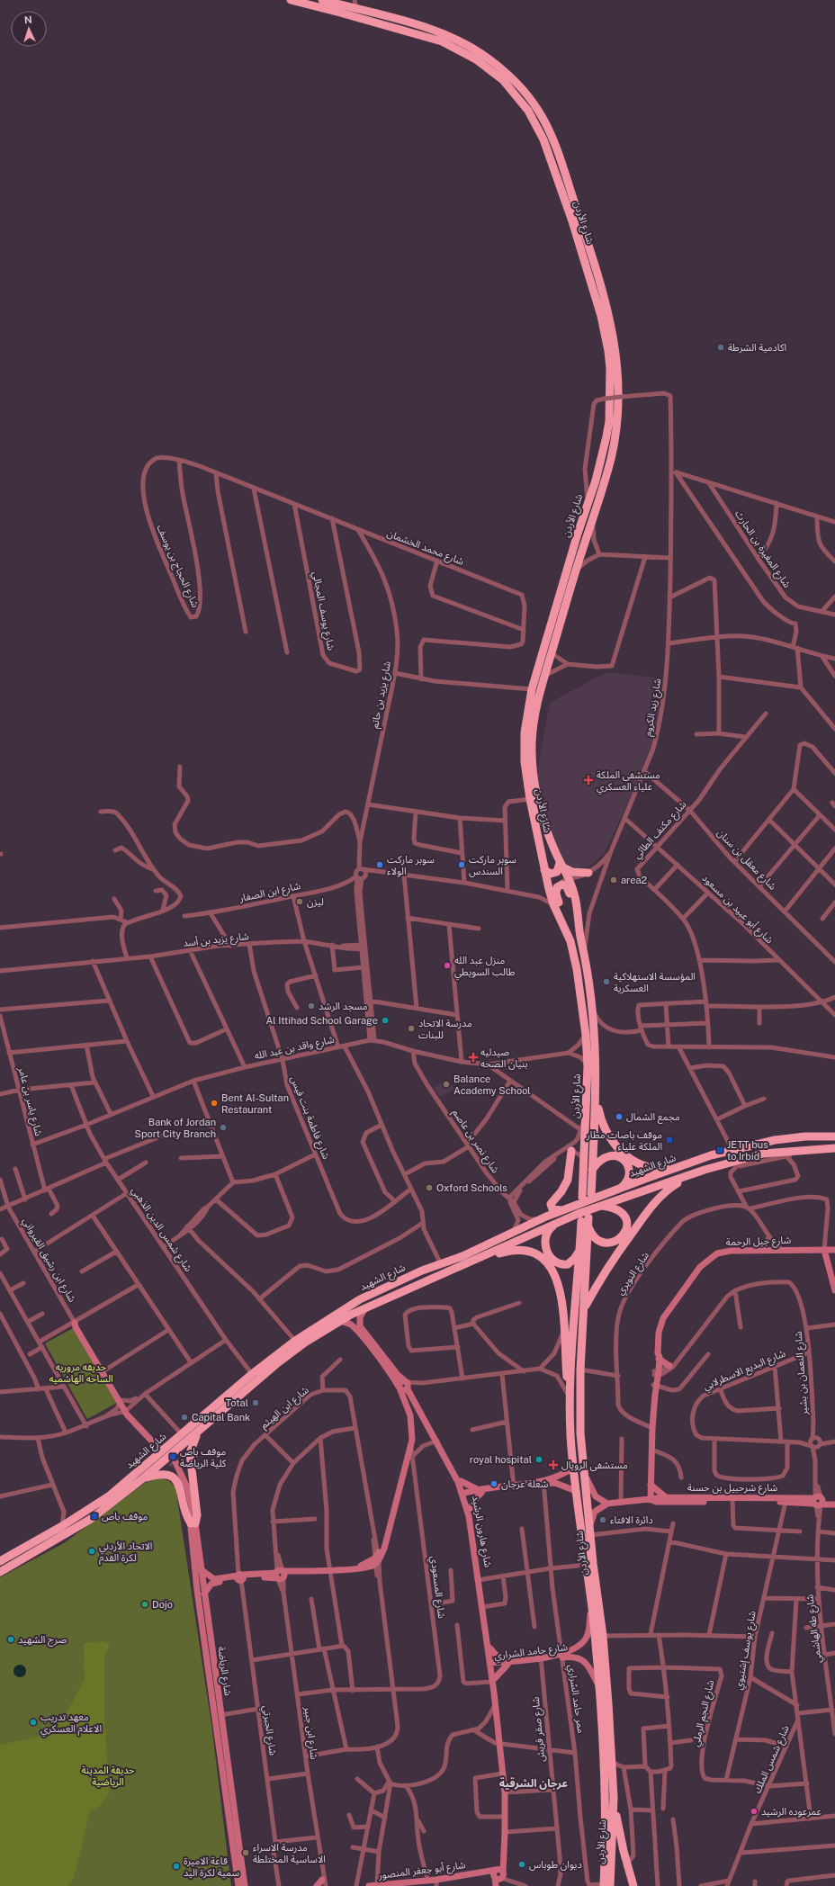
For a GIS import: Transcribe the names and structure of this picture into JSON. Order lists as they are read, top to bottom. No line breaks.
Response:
{"streets":{"highway":["شارع الأردن","شارع الشهيد"],"street":["شارع محمد الخشمان","شارع المغيرة بن الحارث","شارع الحجاج بن يوسف","شارع يوسف المجالي","شارع يزيد بن حاتم","شارع زيد الكروم","شارع مكنف الطائي","شارع معقل بن سنان","شارع ابن الصفار","شارع أبو عبيد بن مسعود","شارع يزيد بن أسد","شارع واقد بن عبد الله","شارع ياسر بن عامر","شارع فاطمة بنت قيس","شارع نصر بن عاصم","شارع شمس الدين الذهبي","شارع جبل الرحمة","شارع ابن رشيق القيرواني","شارع النويري","شارع البديع الاسطرلابي","شارع النعمان بن بشير","شارع ابن الهيثم","شارع شرحبيل بن حسنة","شارع هارون الرشيد","شارع المسعودي","شارع طه الهاشمي","شارع يوسف إشتيوي","شارع حامد الشراري","شارع الرياضة","ممر حامد الشراري","شارع النجم الرملي","شارع صقر قريش","شارع الجبرتي","شارع ابن جبير","شارع شمس الملك","شارع أبو جعفر المنصور"]},"crossings":[["شارع الأردن","شارع زيد الكروم"],["شارع الأردن","شارع حامد الشراري"],["شارع الأردن","ممر حامد الشراري"],["شارع محمد الخشمان","شارع الحجاج بن يوسف"],["شارع محمد الخشمان","شارع يوسف المجالي"],["شارع محمد الخشمان","شارع يزيد بن حاتم"],["شارع زيد الكروم","شارع معقل بن سنان"],["شارع زيد الكروم","شارع أبو عبيد بن مسعود"],["شارع مكنف الطائي","شارع معقل بن سنان"],["شارع مكنف الطائي","شارع أبو عبيد بن مسعود"],["شارع يزيد بن أسد","شارع فاطمة بنت قيس"],["شارع واقد بن عبد الله","شارع ياسر بن عامر"],["شارع واقد بن عبد الله","شارع فاطمة بنت قيس"],["شارع واقد بن عبد الله","شارع شمس الدين الذهبي"],["شارع نصر بن عاصم","شارع الشهيد"],["شارع الشهيد","شارع شمس الدين الذهبي"],["شارع الشهيد","شارع هارون الرشيد"],["شارع جبل الرحمة","شارع النويري"],["شارع جبل الرحمة","شارع النعمان بن بشير"],["شارع جبل الرحمة","شارع شرحبيل بن حسنة"],["شارع البديع الاسطرلابي","شارع النعمان بن بشير"],["شارع ابن الهيثم","شارع المسعودي"],["شارع ابن الهيثم","شارع الجبرتي"],["شارع ابن الهيثم","شارع ابن جبير"],["شارع شرحبيل بن حسنة","شارع طه الهاشمي"],["شارع شرحبيل بن حسنة","شارع يوسف إشتيوي"],["شارع هارون الرشيد","شارع حامد الشراري"],["شارع هارون الرشيد","شارع أبو جعفر المنصور"],["شارع يوسف إشتيوي","شارع النجم الرملي"],["شارع حامد الشراري","ممر حامد الشراري"],["شارع حامد الشراري","شارع صقر قريش"],["شارع النجم الرملي","شارع شمس الملك"]],"districts":["عرجان الشرقية"],"parks":["حديقه مروريه الساحه الهاشميه","حديقة المدينة الرياضية"],"places":{"other":["اكادمية الشرطة","سوبر ماركت الولاء","سوبر ماركت السندس","area2","ليزن","منزل عبد الله طالب السويطي","المؤسسة الاستهلاكية العسكرية","مسجد الرشد","Al Ittihad School Garage","مدرسة الاتحاد للبنات","Balance Academy School","Bent Al-Sultan Restaurant","مجمع الشمال","Bank of Jordan Sport City Branch","Oxford Schools","Total","Capital Bank","royal hospital","شعلة عرجان","دائرة الافتاء","الاتحاد الأردني لكرة القدم","Dojo","صرح الشهيد","معهد تدريب الاعلام العسكري","عمرعوده الرشيد","مدرسة الاسراء الاساسية المختلطة","ديوان طوباس","قاعة الاميرة سمية لكرة اليد"],"health":["مستشفى الملكة علياء العسكري","صيدليه بنيان الصحه","مستشفى الرويال"],"transit":["موقف باصات مطار الملكة علياء","JETT bus to Irbid","موقف باص كلية الرياضة","موقف باص"]},"north":"top"}
